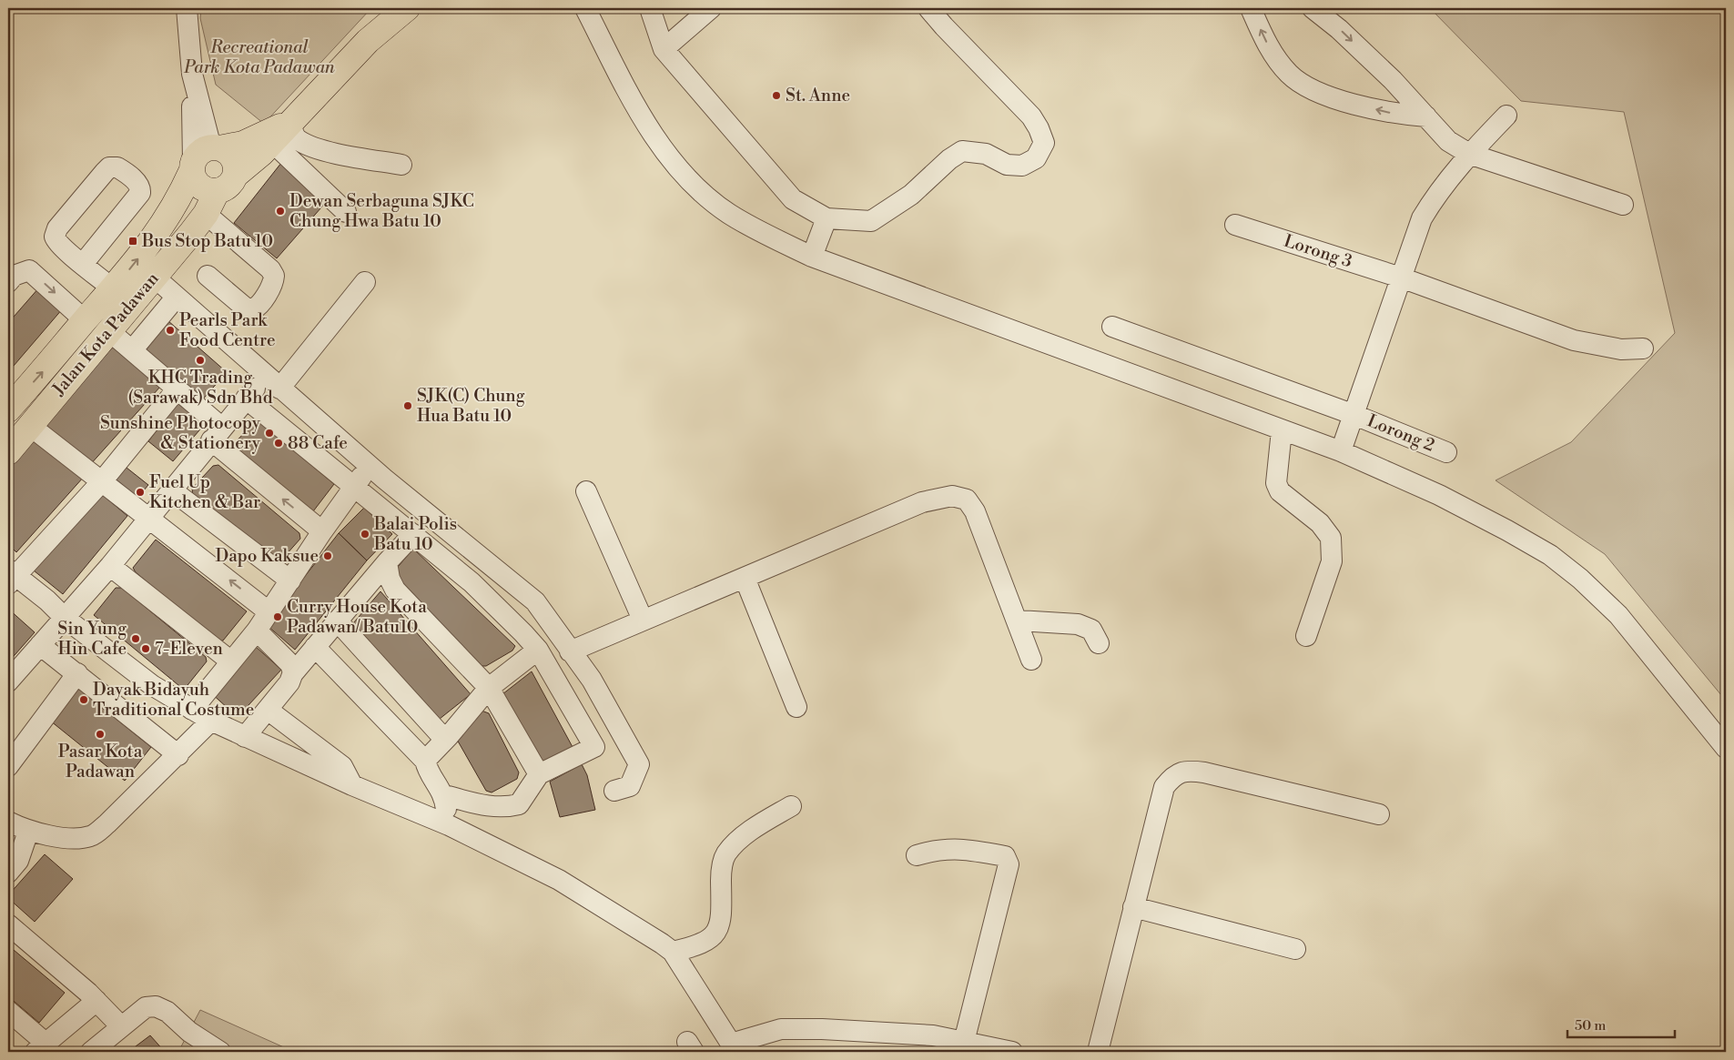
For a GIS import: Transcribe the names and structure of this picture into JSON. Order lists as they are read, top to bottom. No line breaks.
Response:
{"streets":{"main road":["Jalan Kota Padawan"],"street":["Lorong 3","Lorong 2"]},"parks":["Recreational Park Kota Padawan"],"places":{"other":["St. Anne","Dewan Serbaguna SJKC Chung Hwa Batu 10","Pearls Park Food Centre","KHC Trading (Sarawak) Sdn Bhd","SJK(C) Chung Hua Batu 10","Sunshine Photocopy & Stationery","88 Cafe","Fuel Up Kitchen & Bar","Balai Polis Batu 10","Dapo Kaksue","Curry House Kota Padawan/ Batu10","Sin Yung Hin Cafe","7-Eleven","Dayak Bidayuh Traditional Costume","Pasar Kota Padawan"],"transit":["Bus Stop Batu 10"]},"scale_bar":"50 m"}
